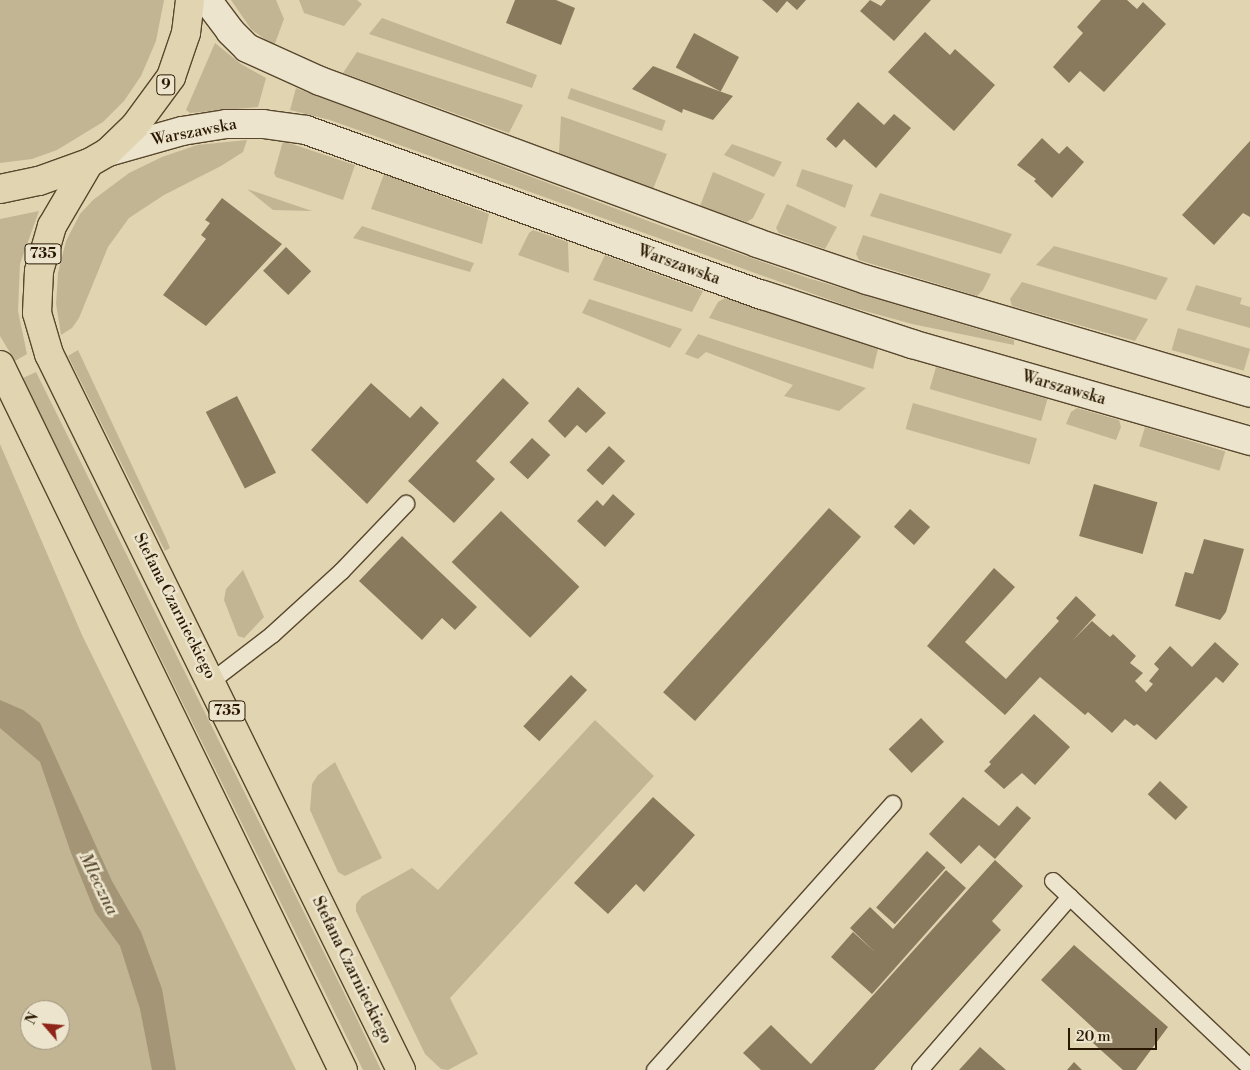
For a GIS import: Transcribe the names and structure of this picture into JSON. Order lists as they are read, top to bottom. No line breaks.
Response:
{"streets":{"main road":["9","Warszawska","735","Stefana Czarnieckiego"]},"crossings":[["9","Warszawska"],["9","Stefana Czarnieckiego"],["Warszawska","Stefana Czarnieckiego"]],"water":["Mleczna"],"scale_bar":"20 m","north":"top left"}
